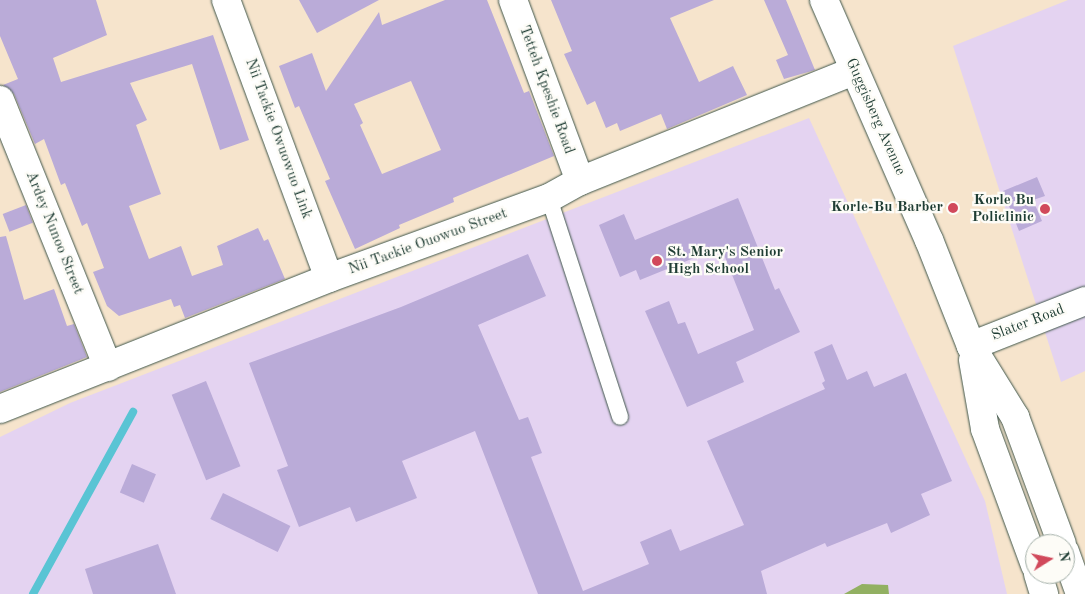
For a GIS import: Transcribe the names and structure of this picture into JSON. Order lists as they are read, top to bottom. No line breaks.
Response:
{"streets":{"street":["Tetteh Kpeshie Road","Guggisberg Avenue","Nii Tackie Owuowuo Link","Ardey Nunoo Street","Nii Tackie Ouowuo Street","Slater Road"]},"crossings":[["Tetteh Kpeshie Road","Nii Tackie Ouowuo Street"],["Guggisberg Avenue","Nii Tackie Ouowuo Street"],["Guggisberg Avenue","Slater Road"],["Nii Tackie Owuowuo Link","Nii Tackie Ouowuo Street"],["Ardey Nunoo Street","Nii Tackie Ouowuo Street"]],"places":["Korle-Bu Barber","Korle Bu Policlinic","St. Mary's Senior High School"],"north":"right"}
